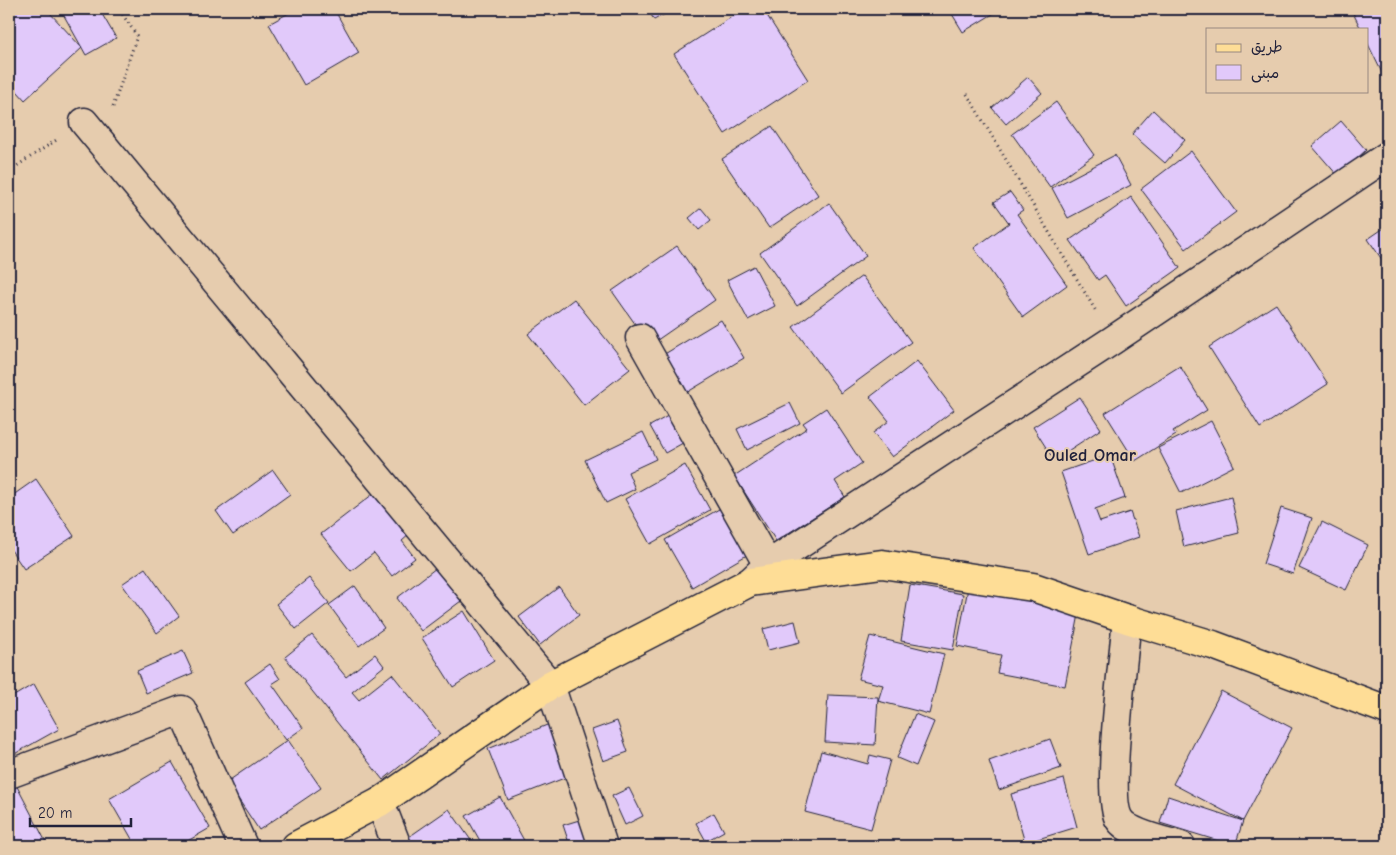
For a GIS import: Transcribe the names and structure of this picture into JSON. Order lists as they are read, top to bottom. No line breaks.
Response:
{"districts":["Ouled Omar"],"legend":["طريق","مبنى"],"scale_bar":"20 m"}
